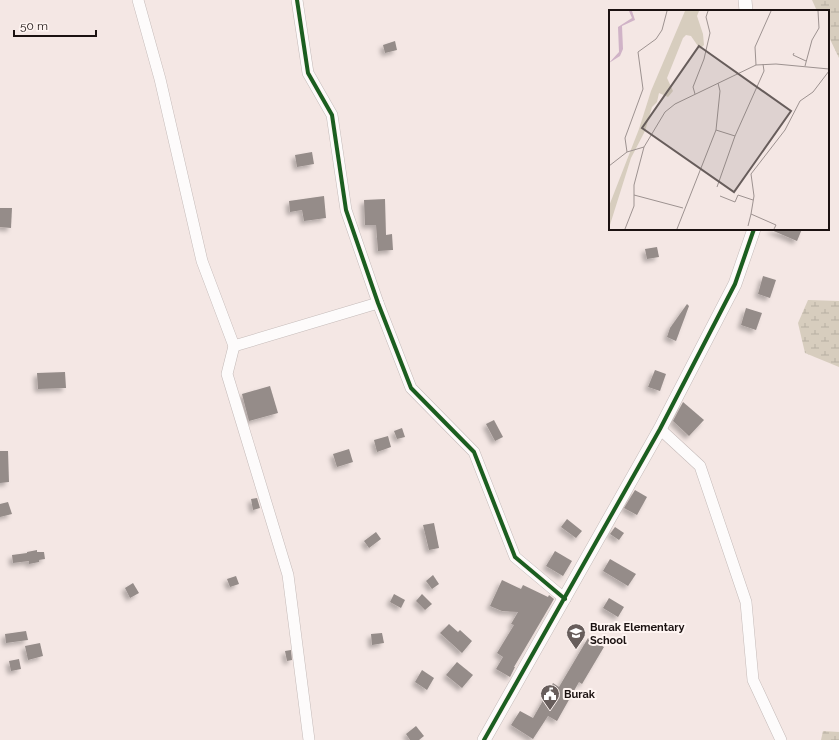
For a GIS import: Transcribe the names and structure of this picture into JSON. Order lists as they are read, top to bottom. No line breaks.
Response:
{"places":{"school or university":["Burak Elementary School"],"public building":["Burak"]},"scale_bar":"50 m"}
